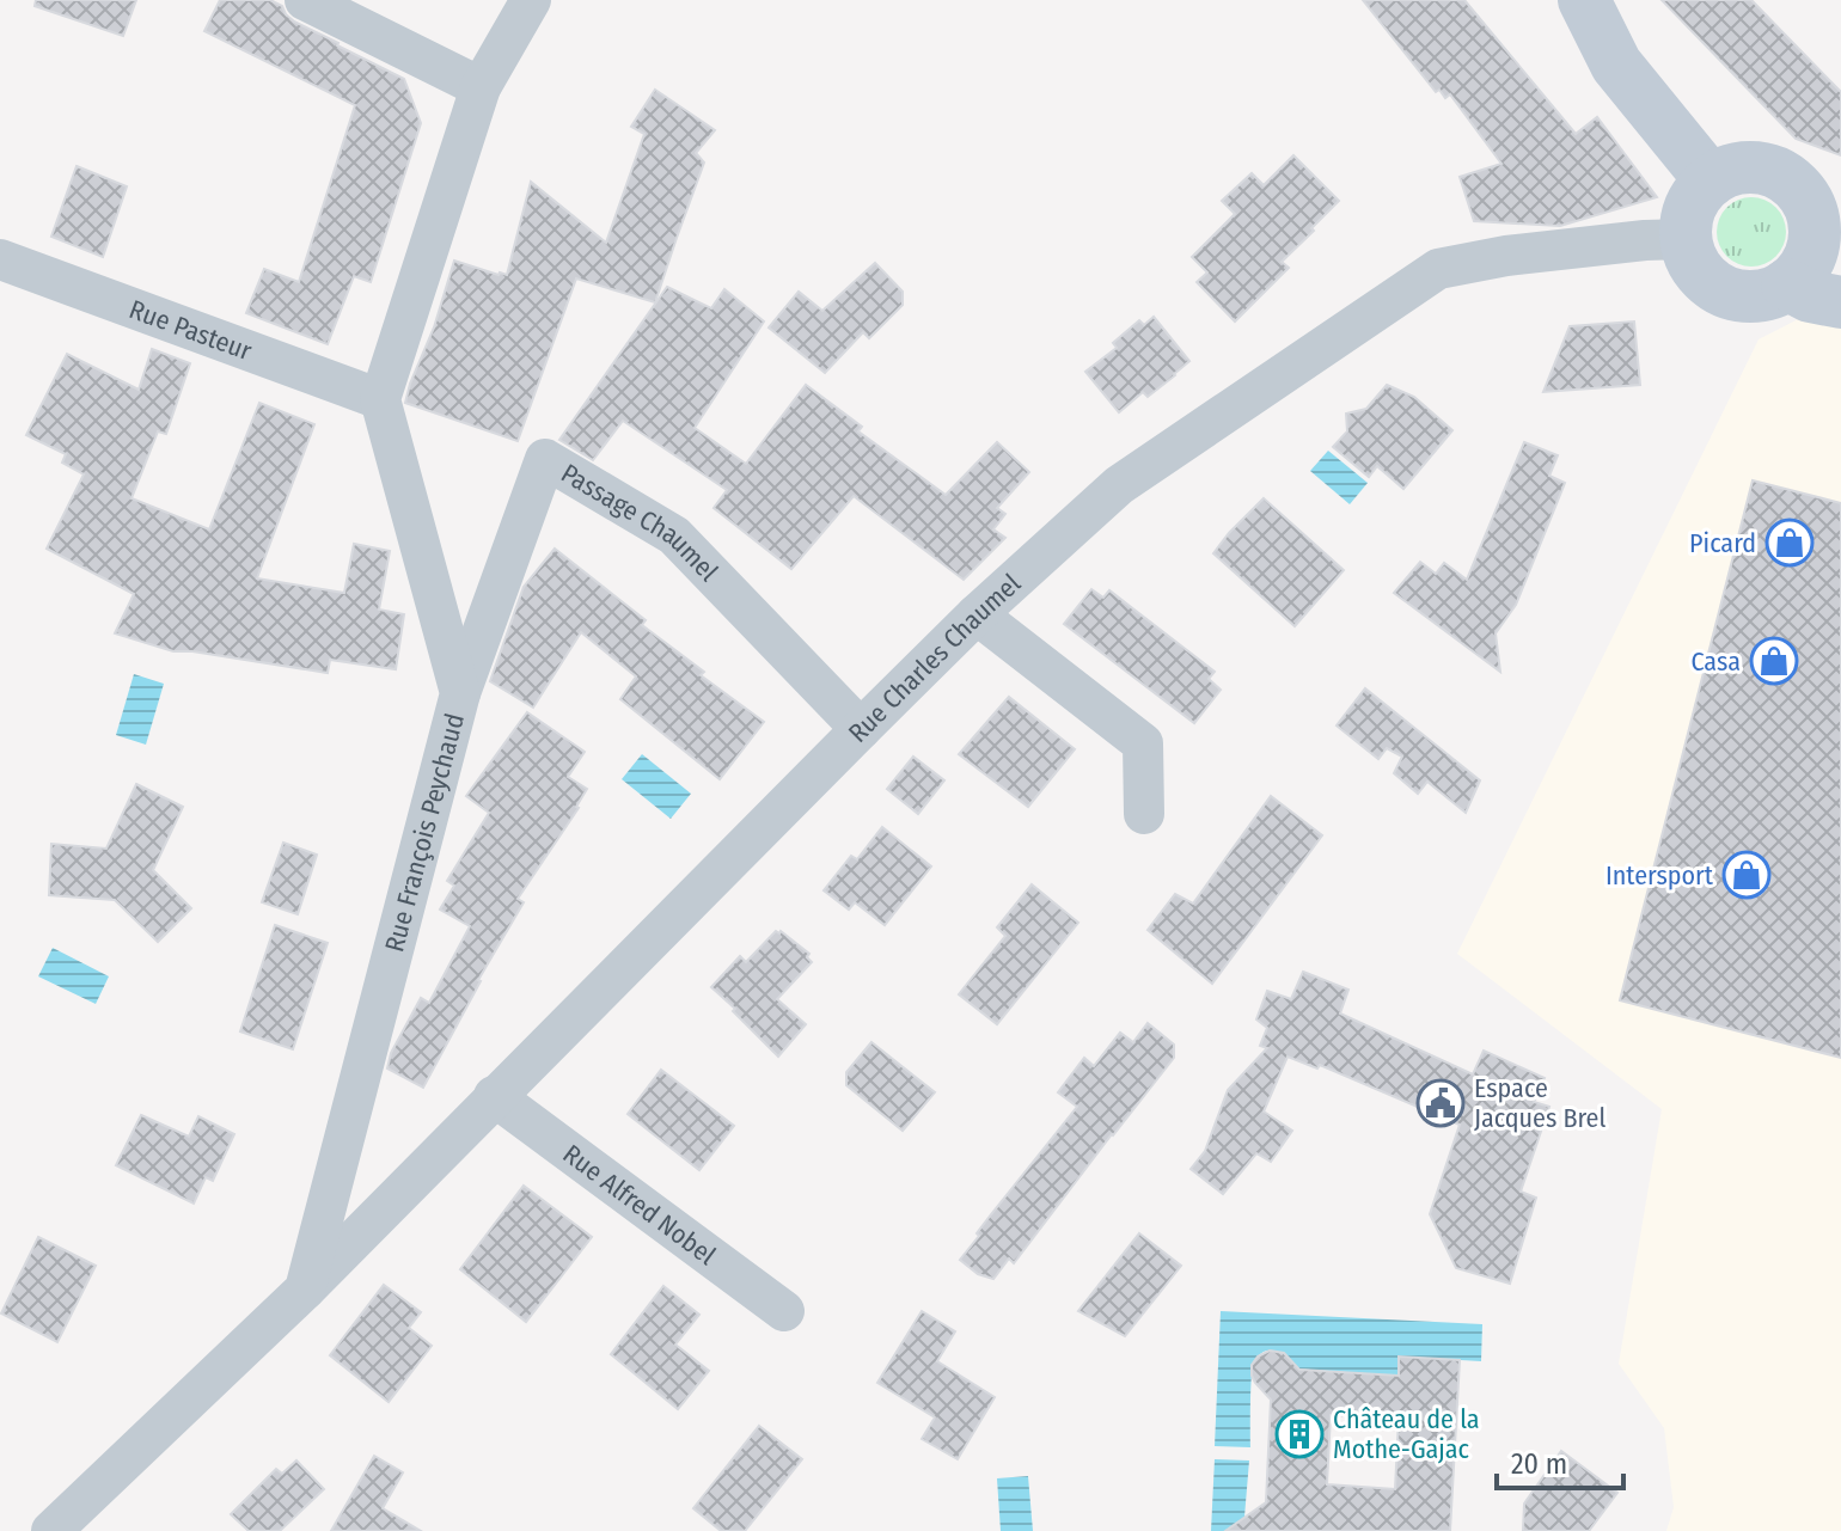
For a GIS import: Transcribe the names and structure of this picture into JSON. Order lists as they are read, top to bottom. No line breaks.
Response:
{"streets":{"street":["Rue Pasteur","Passage Chaumel","Rue Charles Chaumel","Rue François Peychaud","Rue Alfred Nobel"]},"crossings":[["Rue Pasteur","Rue François Peychaud"],["Passage Chaumel","Rue Charles Chaumel"],["Passage Chaumel","Rue François Peychaud"],["Rue Charles Chaumel","Rue François Peychaud"],["Rue Charles Chaumel","Rue Alfred Nobel"]],"places":{"shop":["Picard","Casa","Intersport"],"public building":["Espace Jacques Brel"],"building":["Château de la Mothe-Gajac"]},"scale_bar":"20 m"}
